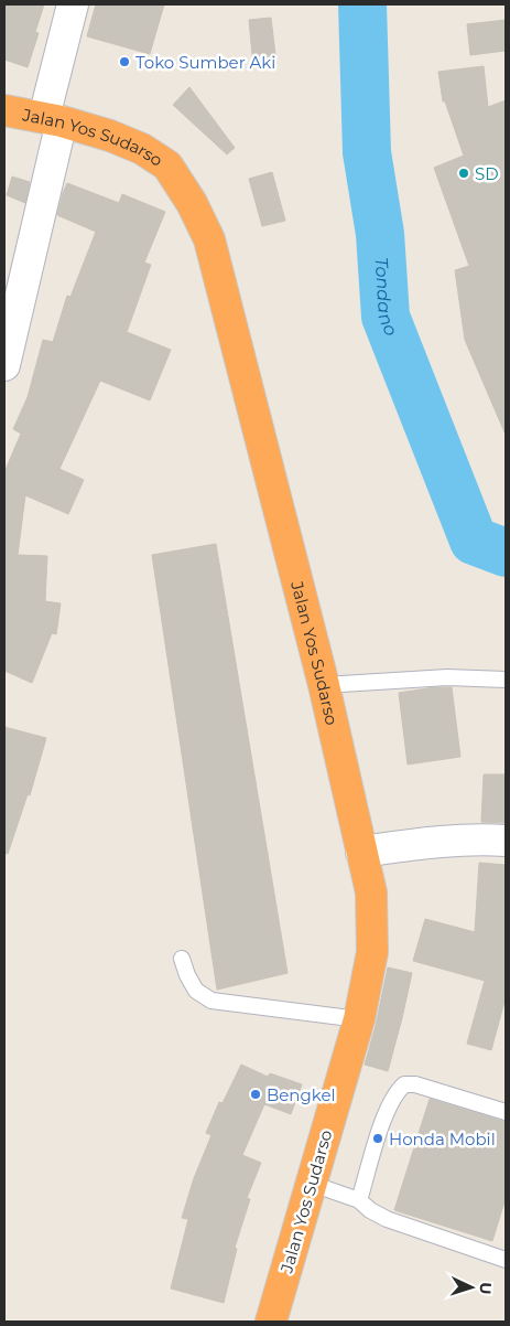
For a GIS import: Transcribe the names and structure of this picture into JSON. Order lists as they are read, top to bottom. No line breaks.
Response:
{"streets":{"highway":["Jalan Yos Sudarso"]},"water":["Tondano"],"places":["Toko Sumber Aki","SD","Bengkel","Honda Mobil"],"north":"right"}
